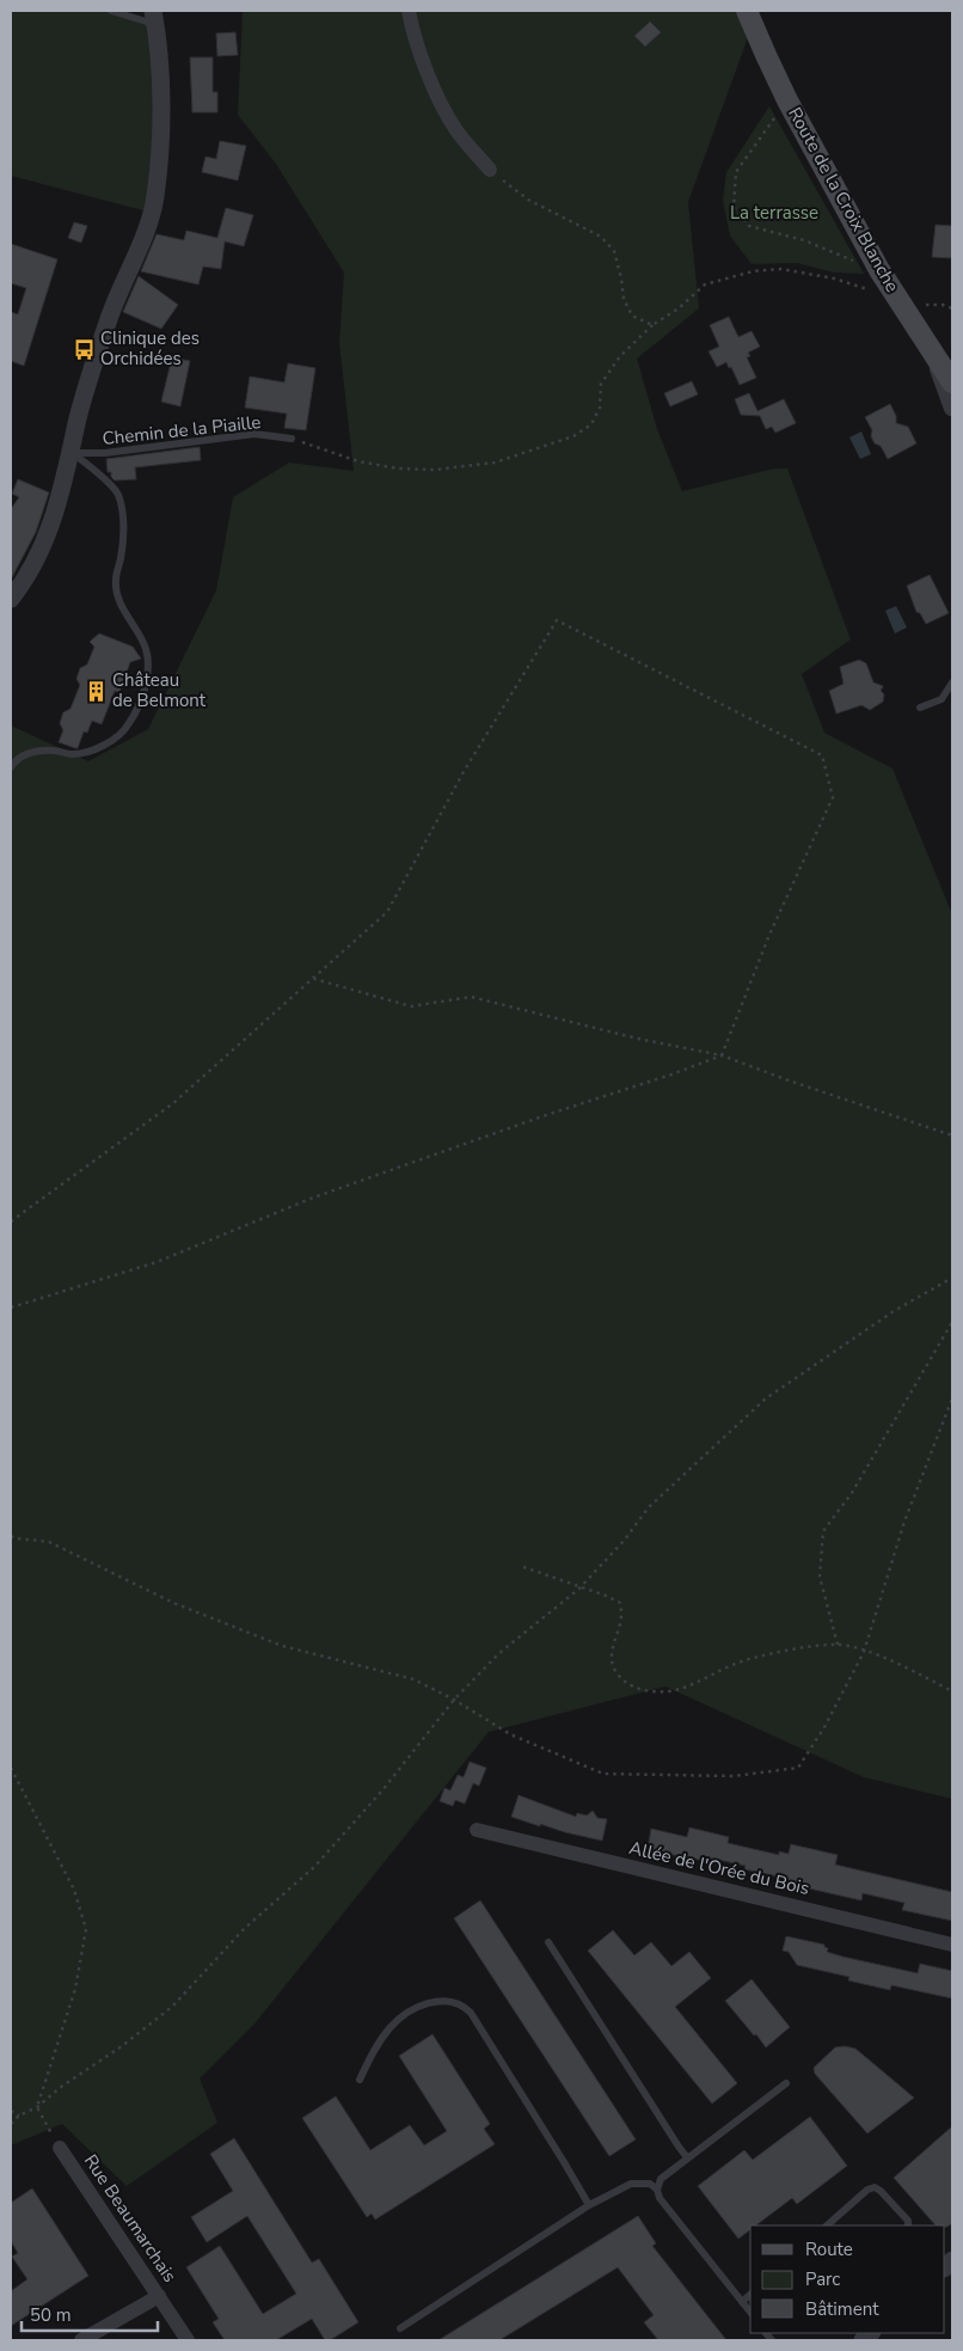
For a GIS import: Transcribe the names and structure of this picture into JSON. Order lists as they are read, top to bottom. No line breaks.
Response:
{"streets":{"main road":["Route de la Croix Blanche"],"street":["Allée de l'Orée du Bois","Rue Beaumarchais"],"lane":["Chemin de la Piaille"]},"parks":["La terrasse"],"places":{"bus stop":["Clinique des Orchidées"],"building":["Château de Belmont"]},"legend":["Route","Parc","Bâtiment"],"scale_bar":"50 m"}
